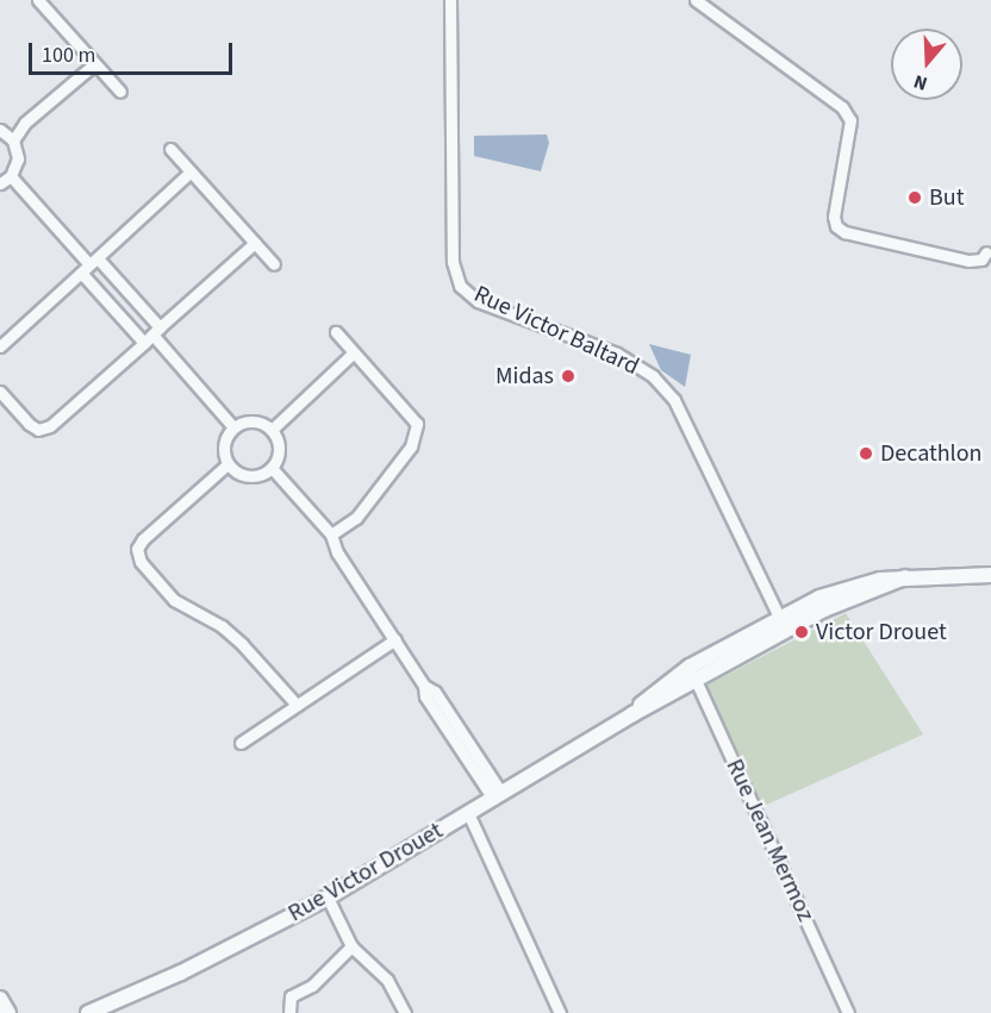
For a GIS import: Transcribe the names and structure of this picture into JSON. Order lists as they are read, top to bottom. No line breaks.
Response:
{"streets":{"street":["Rue Victor Baltard","Rue Jean Mermoz","Rue Victor Drouet"]},"crossings":[["Rue Victor Baltard","Rue Victor Drouet"],["Rue Jean Mermoz","Rue Victor Drouet"]],"places":["But","Midas","Decathlon","Victor Drouet"],"scale_bar":"100 m","north":"bottom"}
